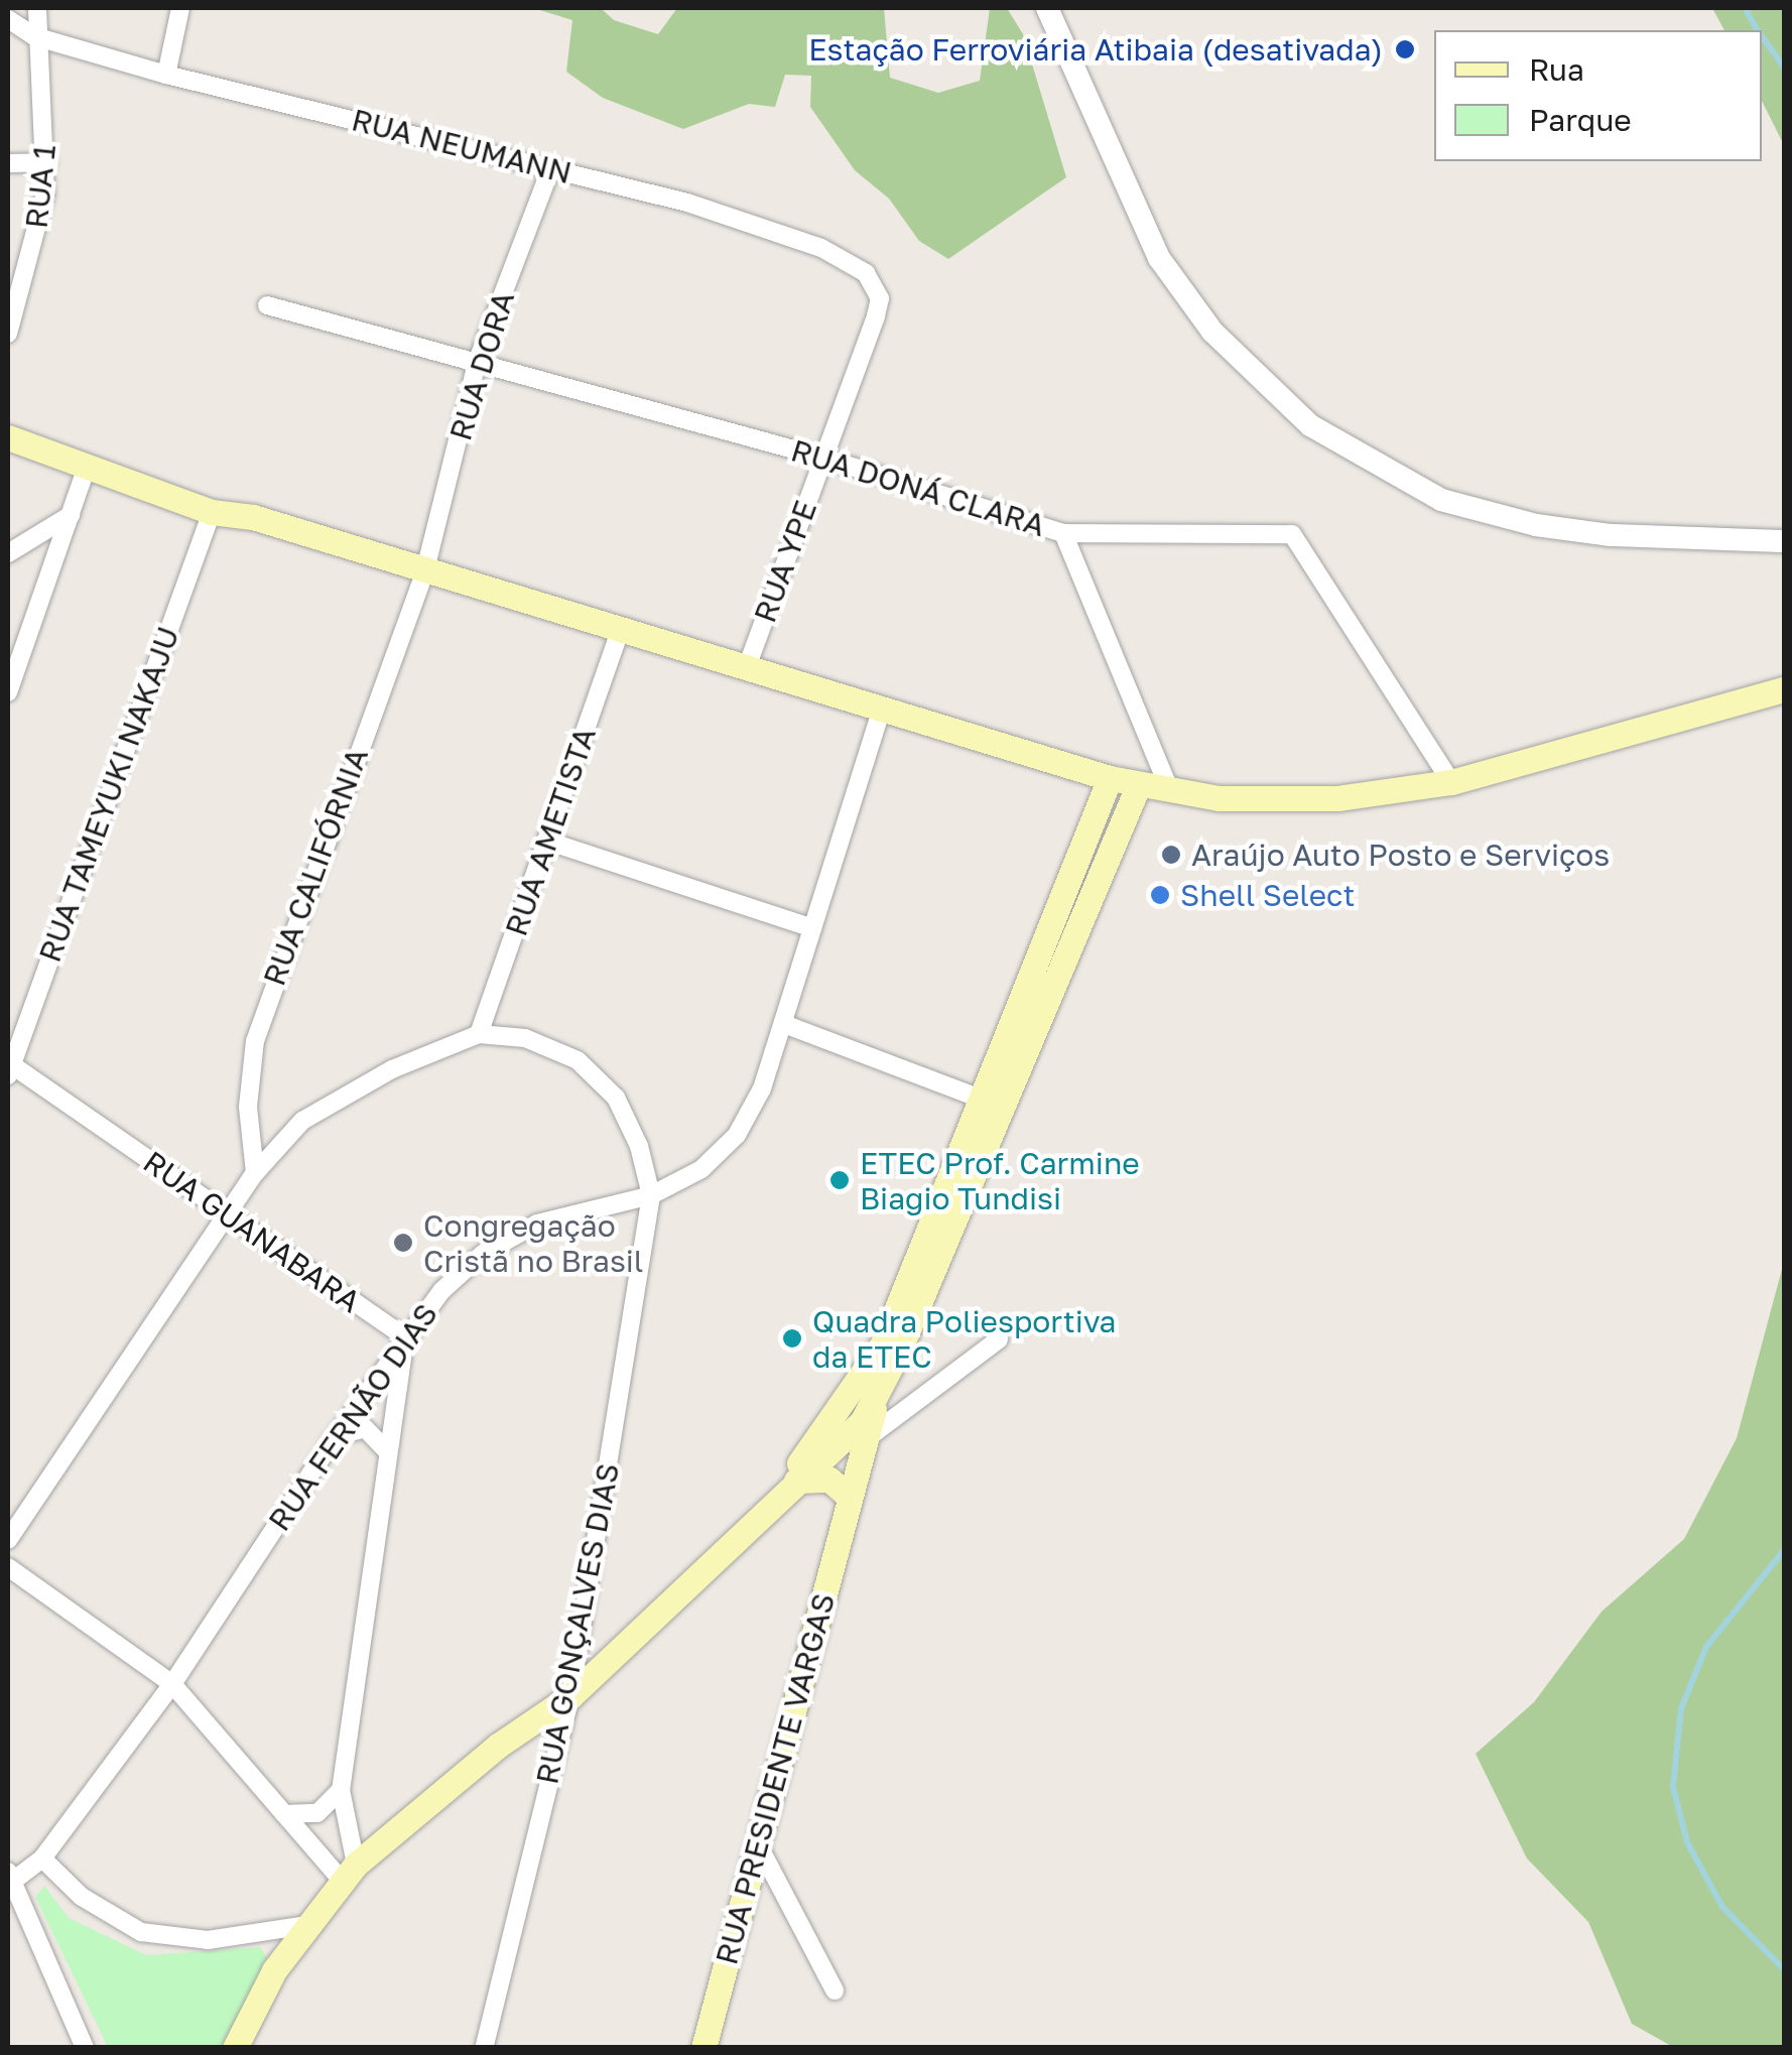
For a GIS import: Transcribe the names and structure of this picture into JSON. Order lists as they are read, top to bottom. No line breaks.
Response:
{"streets":{"main road":["RUA PRESIDENTE VARGAS"],"street":["RUA NEUMANN","RUA 1","RUA DORA","RUA DONÁ CLARA","RUA YPE","RUA TAMEYUKI NAKAJU","RUA AMETISTA","RUA CALIFÓRNIA","RUA GUANABARA","RUA FERNÃO DIAS","RUA GONÇALVES DIAS"]},"crossings":[["RUA NEUMANN","RUA 1"],["RUA NEUMANN","RUA DORA"],["RUA NEUMANN","RUA YPE"],["RUA DORA","RUA DONÁ CLARA"],["RUA DORA","RUA CALIFÓRNIA"],["RUA DONÁ CLARA","RUA YPE"],["RUA TAMEYUKI NAKAJU","RUA GUANABARA"],["RUA GUANABARA","RUA FERNÃO DIAS"],["RUA FERNÃO DIAS","RUA GONÇALVES DIAS"]],"places":["Estação Ferroviária Atibaia (desativada)","Araújo Auto Posto e Serviços","Shell Select","ETEC Prof. Carmine Biagio Tundisi","Congregação Cristã no Brasil","Quadra Poliesportiva da ETEC"],"legend":["Rua","Parque"]}
